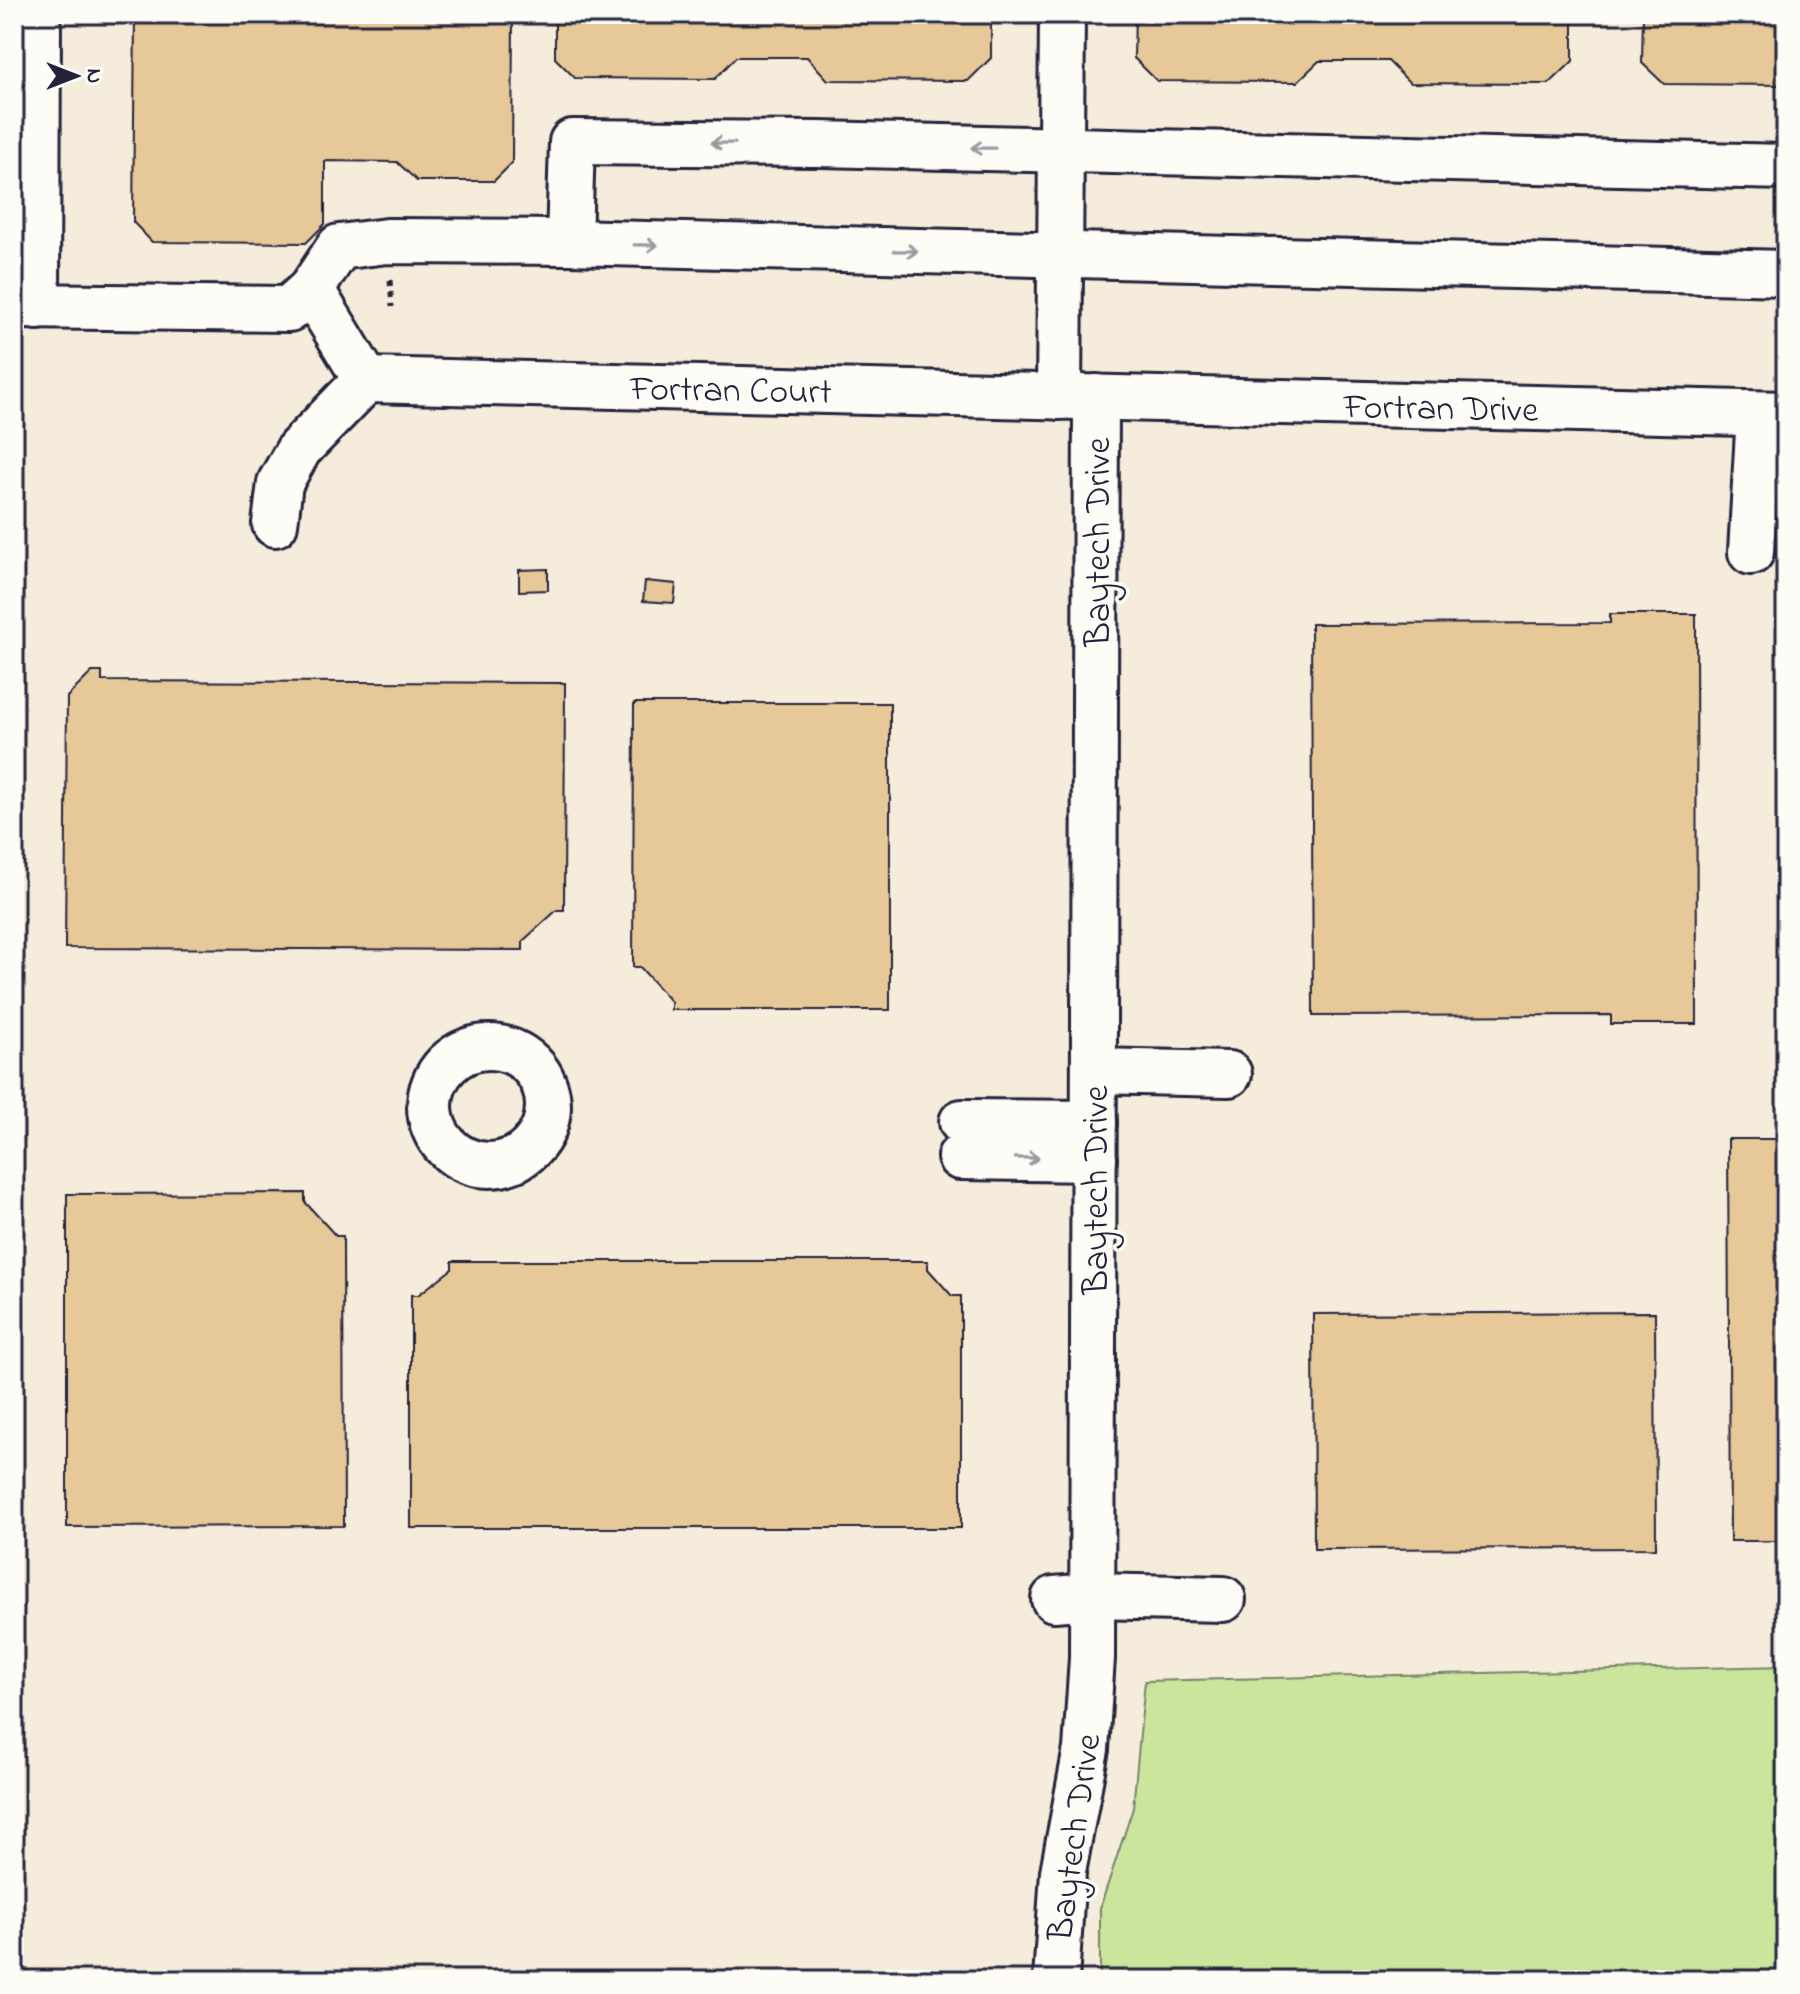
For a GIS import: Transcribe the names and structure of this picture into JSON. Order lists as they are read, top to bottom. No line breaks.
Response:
{"streets":{"street":["Fortran Court","Fortran Drive","Baytech Drive"]},"crossings":[["Fortran Court","Fortran Drive"],["Fortran Court","Baytech Drive"],["Fortran Drive","Baytech Drive"]],"north":"right"}
